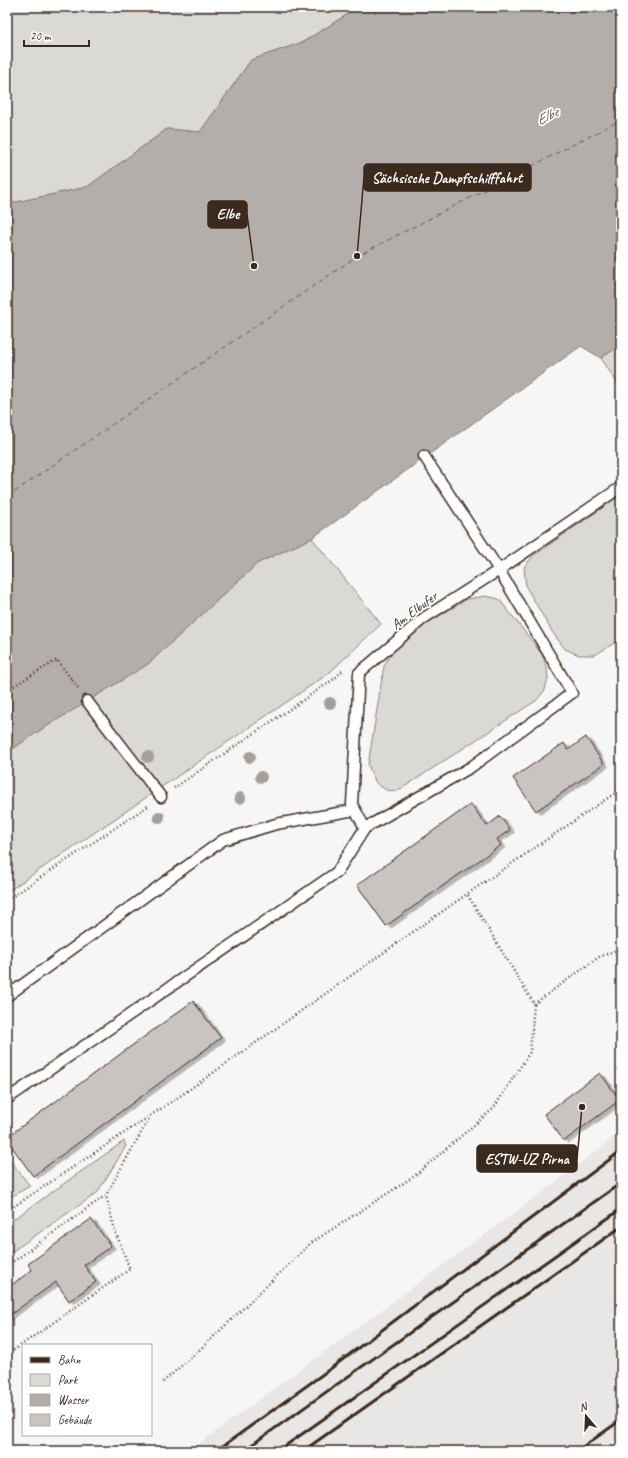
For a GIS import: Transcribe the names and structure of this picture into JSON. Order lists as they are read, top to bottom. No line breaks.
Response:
{"streets":{"lane":["Am Elbufer"]},"water":["Elbe"],"places":["Sächsische Dampfschifffahrt","Elbe","ESTW-UZ Pirna"],"legend":["Bahn","Park","Wasser","Gebäude"],"scale_bar":"20 m","north":"top"}
